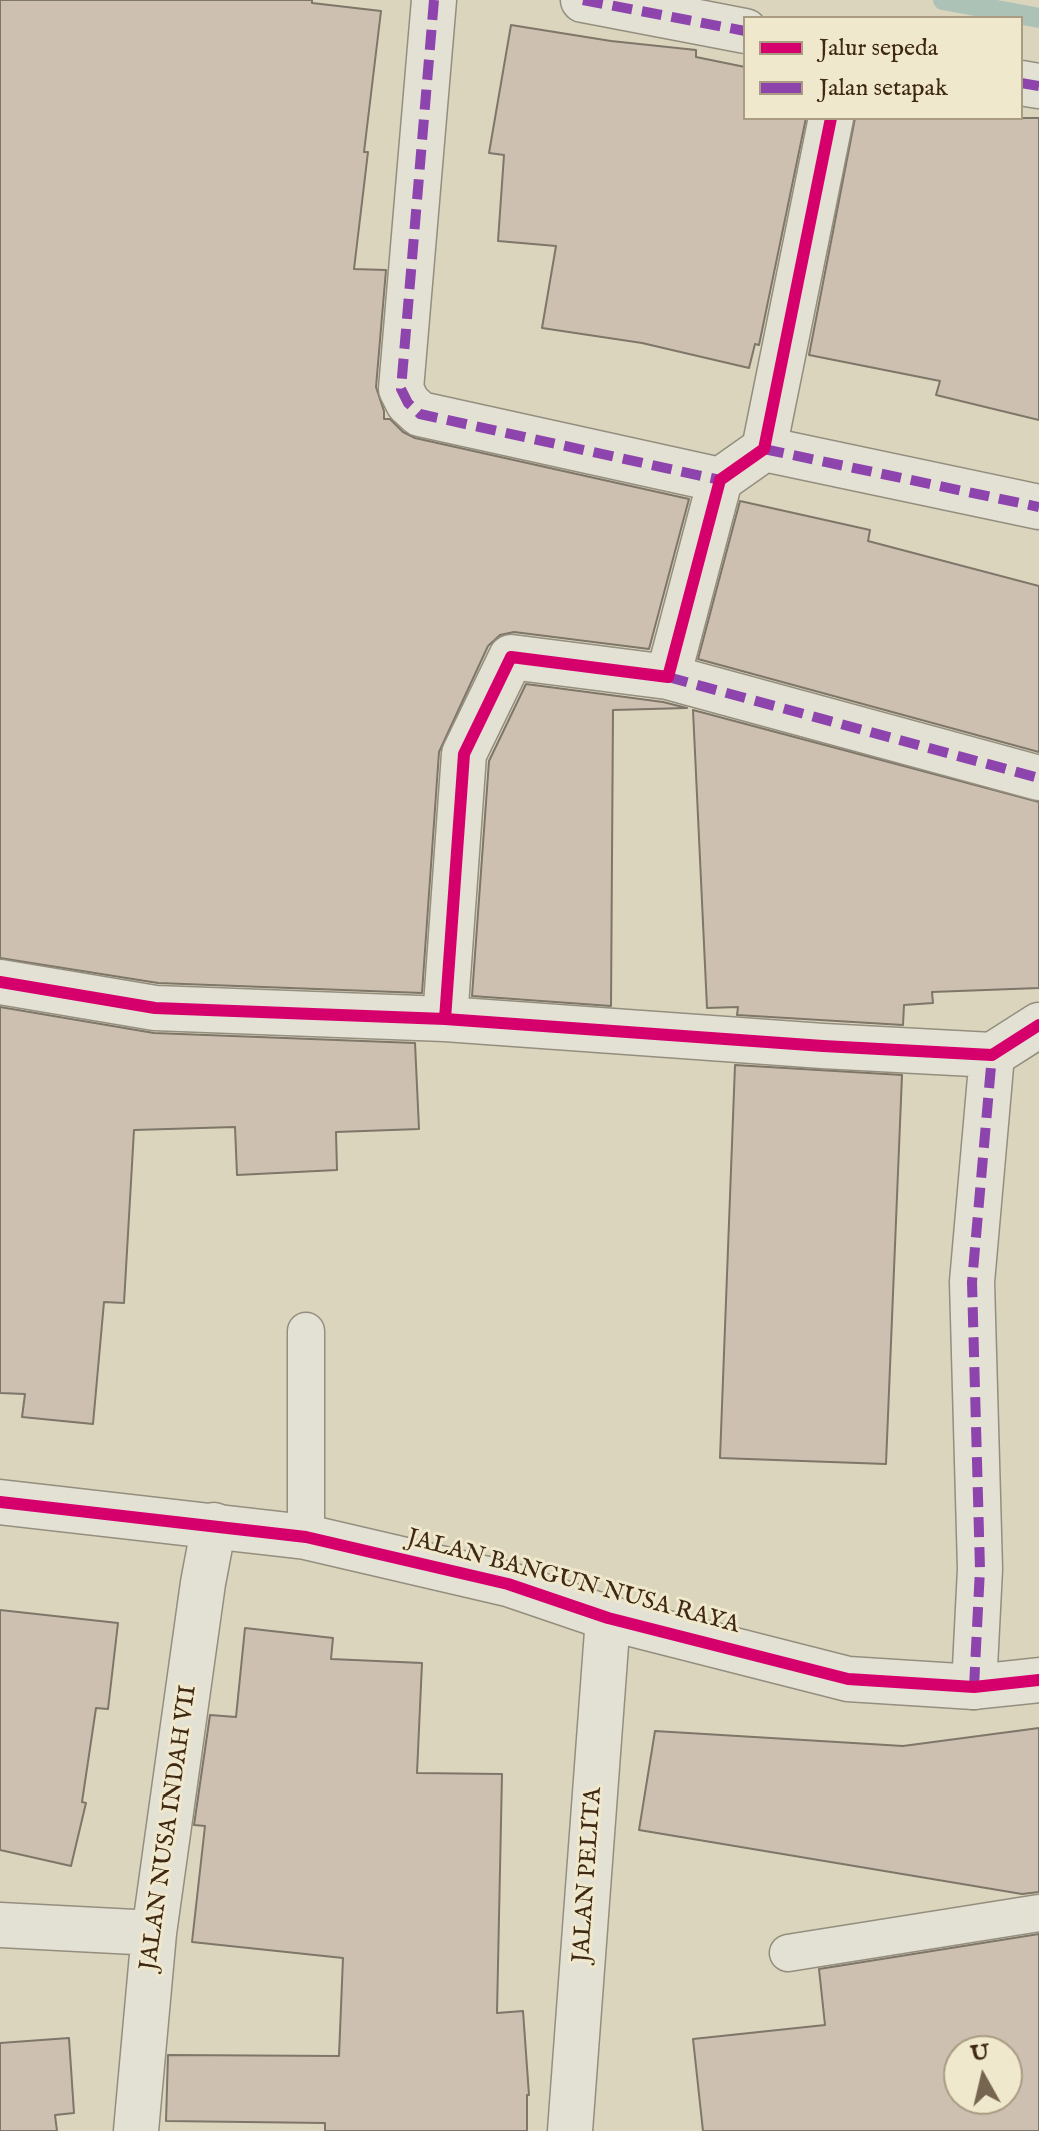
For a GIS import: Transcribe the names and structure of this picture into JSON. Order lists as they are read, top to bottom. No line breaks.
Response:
{"streets":{"street":["JALAN BANGUN NUSA RAYA","JALAN NUSA INDAH VII","JALAN PELITA"]},"crossings":[["JALAN BANGUN NUSA RAYA","JALAN NUSA INDAH VII"],["JALAN BANGUN NUSA RAYA","JALAN PELITA"]],"legend":["Jalur sepeda","Jalan setapak"],"north":"top"}
